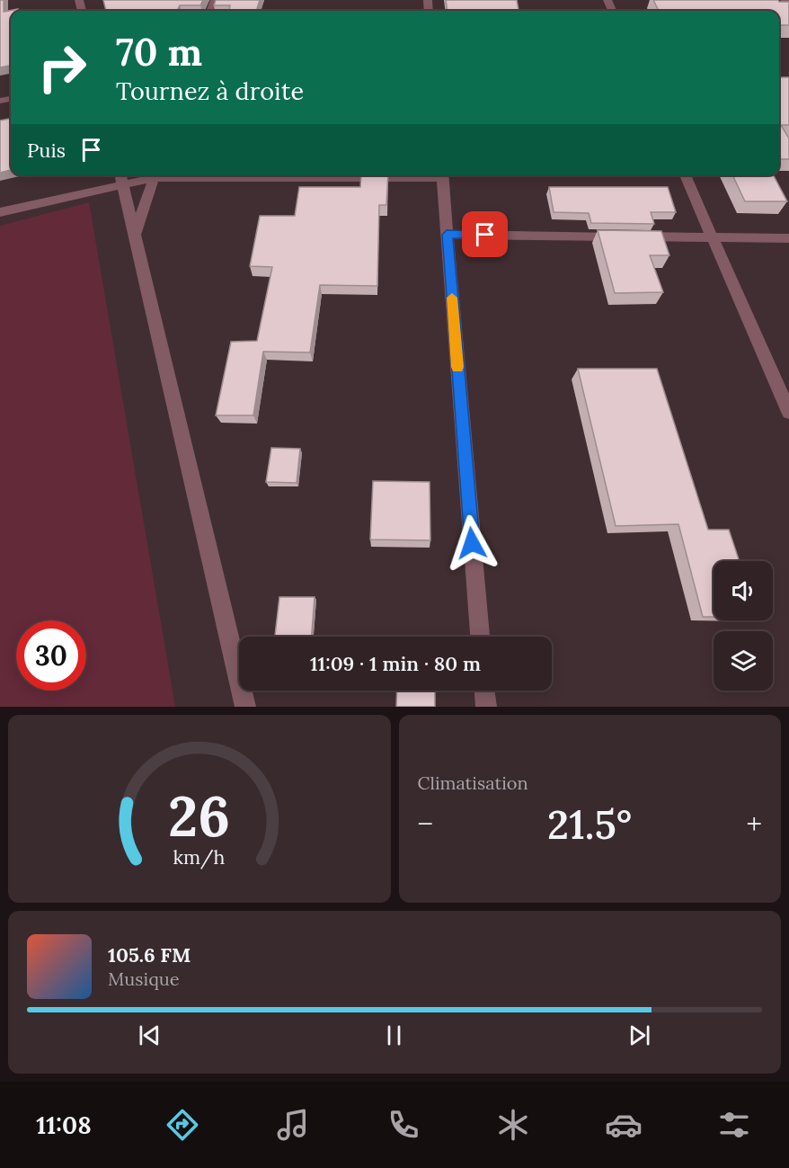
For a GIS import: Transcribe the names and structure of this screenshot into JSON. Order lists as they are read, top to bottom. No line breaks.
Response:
{"page":{"turn":["70 m","Tournez à droite"],"then":"Puis","limit":"30","trip":"11:09 · 1 min · 80 m","tile":"Climatisation","heat":["−","21.5°","+"],"song":["105.6 FM","Musique"],"tabs":"11:08","gauge":["26","km/h"]}}
